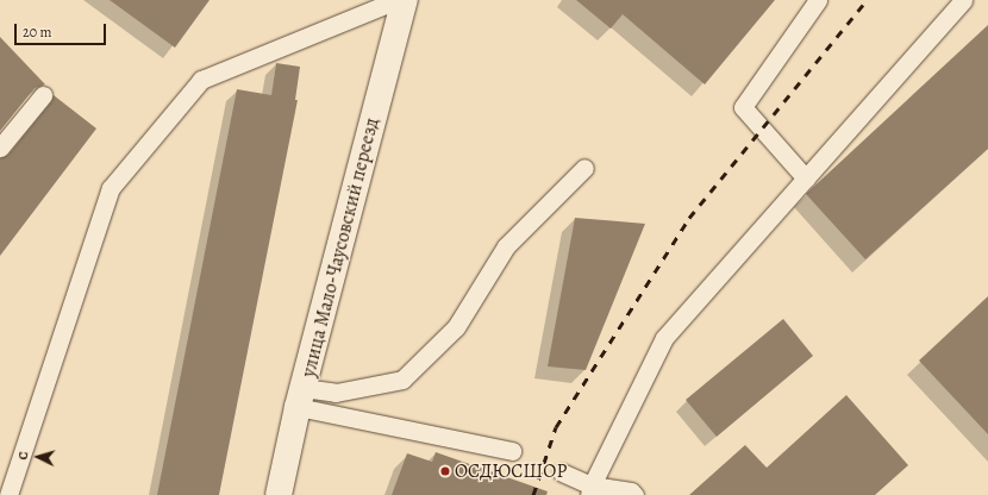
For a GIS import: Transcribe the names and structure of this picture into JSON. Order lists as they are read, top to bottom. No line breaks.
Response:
{"streets":{"street":["улица Мало-Чаусовский переезд"]},"places":["ОСДЮСШОР"],"scale_bar":"20 m","north":"left"}
